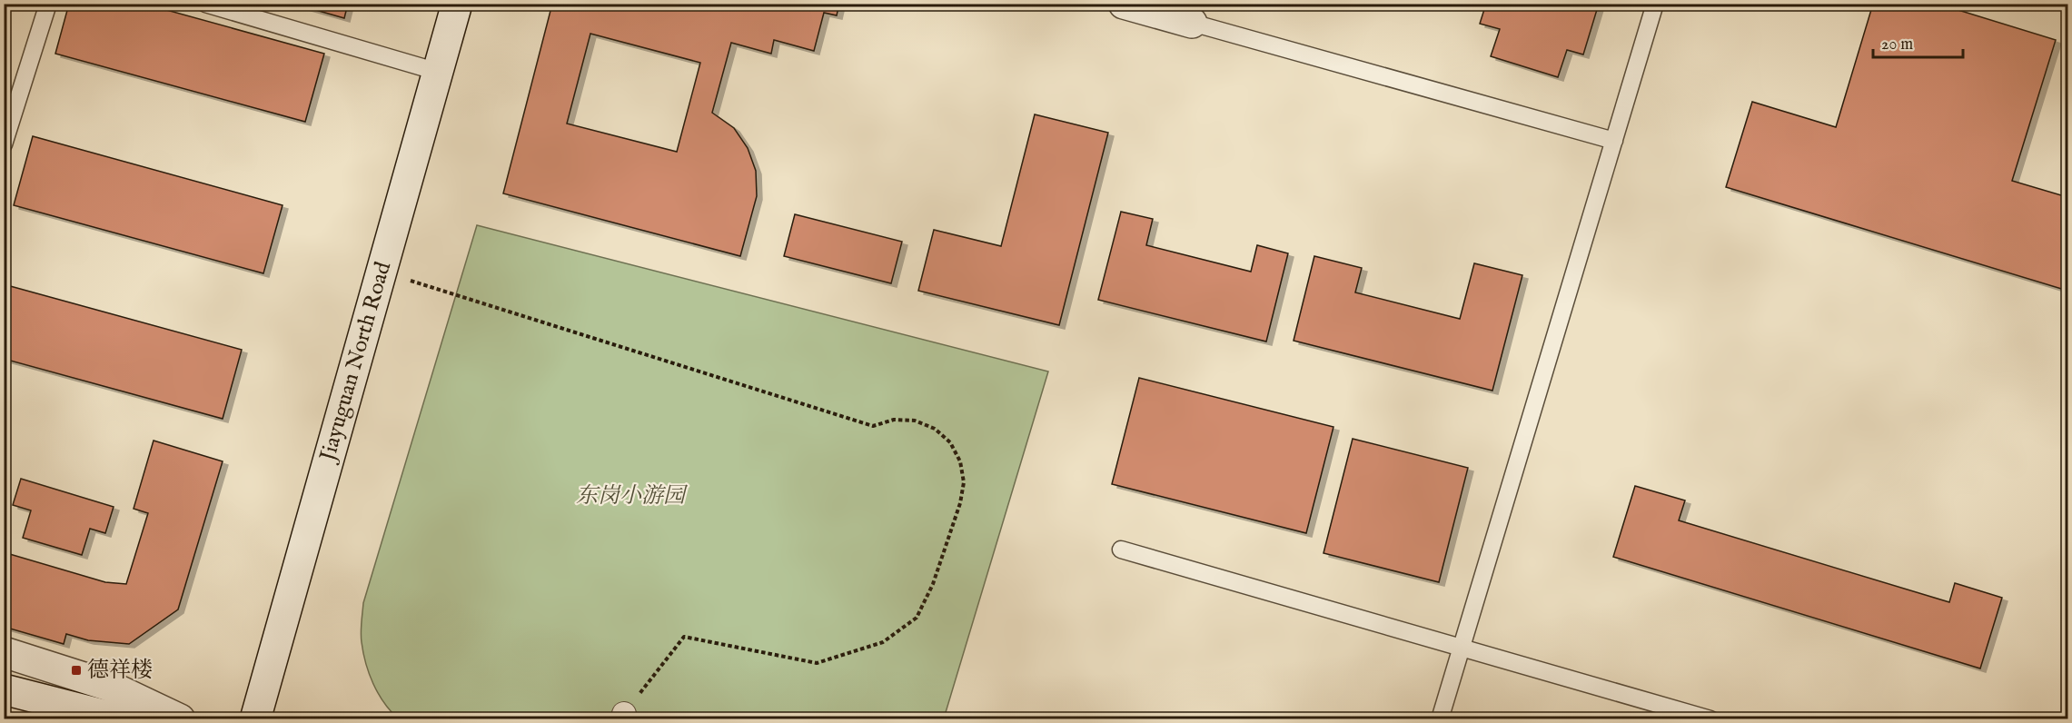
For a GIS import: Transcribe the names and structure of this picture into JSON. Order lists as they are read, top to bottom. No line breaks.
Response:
{"streets":{"main road":["Jiayuguan North Road"]},"parks":["东岗小游园"],"places":{"transit":["德祥楼"]},"scale_bar":"20 m"}
